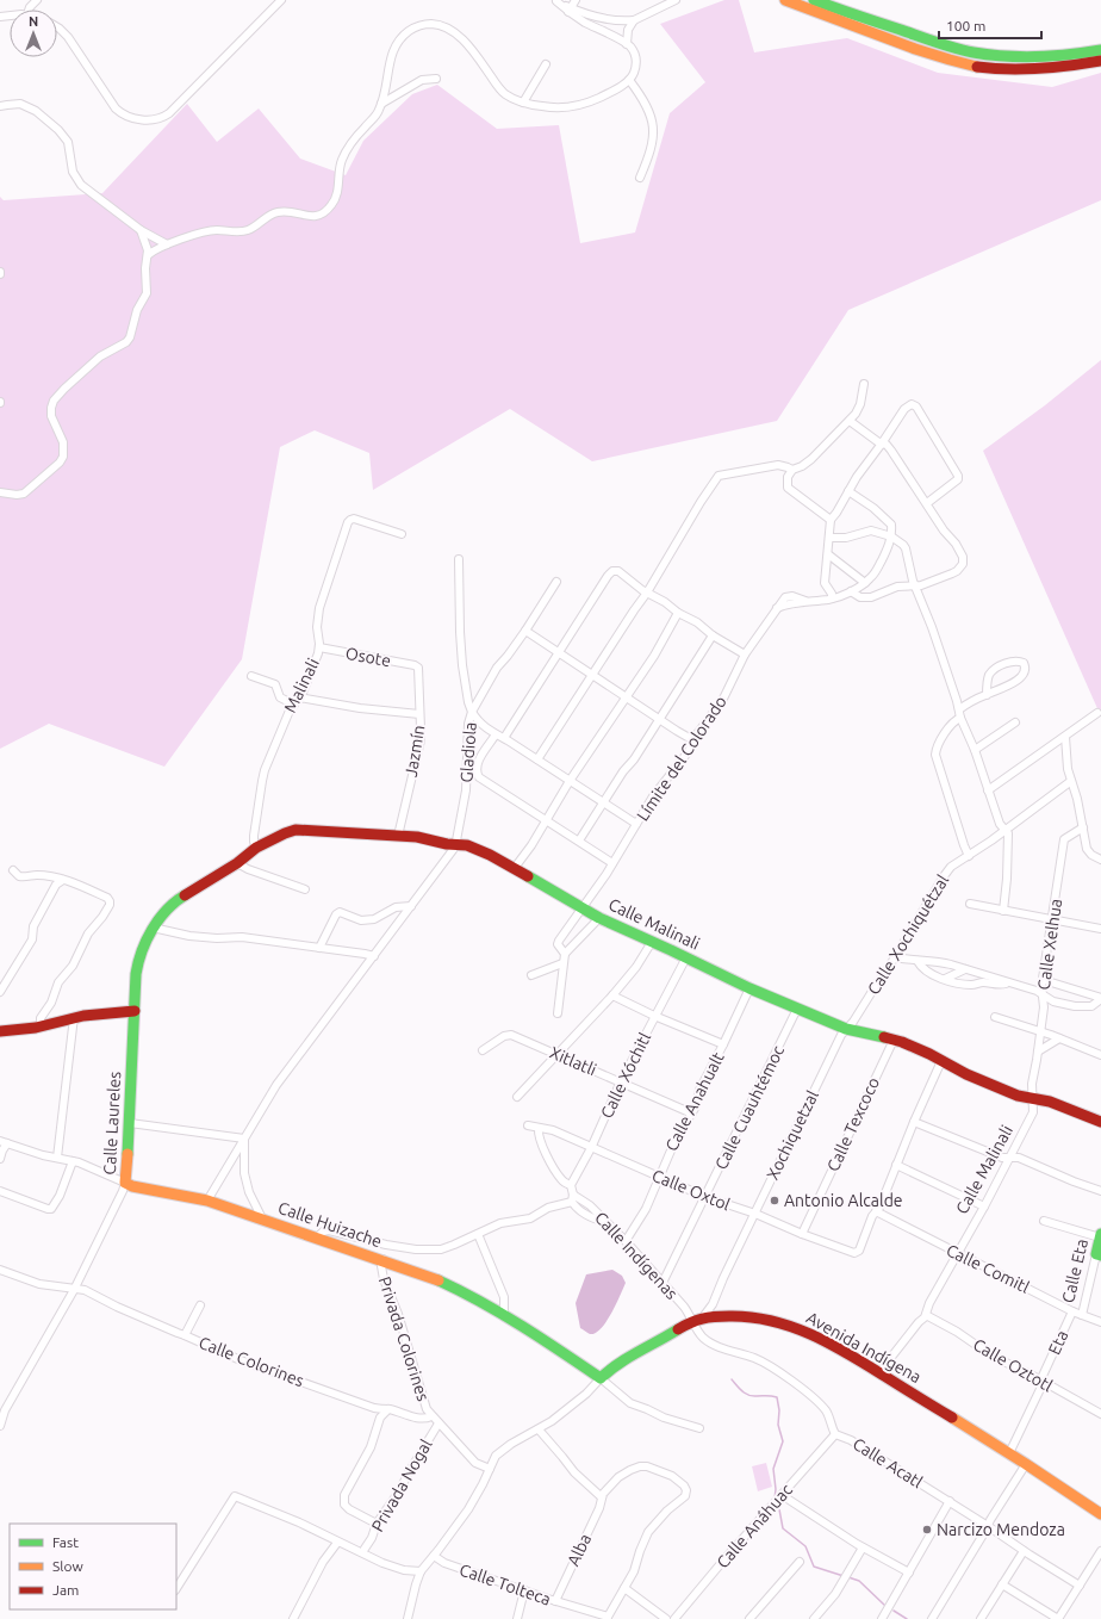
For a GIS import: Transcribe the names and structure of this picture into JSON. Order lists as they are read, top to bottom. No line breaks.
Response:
{"streets":{"street":["Osote","Malinali","Jazmín","Gladiola","Límite del Colorado","Calle Malinali","Calle Xochiquétzal","Calle Xelhua","Xitlatli","Calle Xóchitl","Calle Anahualt","Calle Cuauhtémoc","Calle Laureles","Calle Texcoco","Xochiquetzal","Calle Oxtol","Calle Huizache","Calle Indígenas","Calle Comitl","Calle Eta","Privada Colorines","Eta","Avenida Indígena","Calle Colorines","Calle Oztotl","Calle Acatl","Privada Nogal","Calle Anáhuac","Alba","Calle Tolteca"]},"crossings":[["Osote","Malinali"],["Osote","Jazmín"],["Malinali","Calle Malinali"],["Malinali","Calle Laureles"],["Jazmín","Calle Malinali"],["Gladiola","Calle Malinali"],["Límite del Colorado","Calle Malinali"],["Calle Malinali","Calle Xochiquétzal"],["Calle Malinali","Calle Xelhua"],["Calle Malinali","Calle Xóchitl"],["Calle Malinali","Calle Anahualt"],["Calle Malinali","Calle Cuauhtémoc"],["Calle Malinali","Calle Laureles"],["Calle Malinali","Calle Texcoco"],["Calle Malinali","Xochiquetzal"],["Calle Malinali","Calle Comitl"],["Calle Malinali","Avenida Indígena"],["Calle Malinali","Calle Oztotl"],["Calle Xochiquétzal","Xochiquetzal"],["Xitlatli","Calle Xóchitl"],["Xitlatli","Calle Anahualt"],["Calle Xóchitl","Calle Oxtol"],["Calle Anahualt","Calle Oxtol"],["Calle Anahualt","Calle Indígenas"],["Calle Cuauhtémoc","Calle Oxtol"],["Calle Cuauhtémoc","Calle Indígenas"],["Calle Laureles","Calle Huizache"],["Calle Laureles","Calle Colorines"],["Calle Texcoco","Calle Oxtol"],["Xochiquetzal","Calle Oxtol"],["Xochiquetzal","Calle Indígenas"],["Xochiquetzal","Avenida Indígena"],["Xochiquetzal","Calle Acatl"],["Calle Oxtol","Calle Comitl"],["Calle Huizache","Privada Colorines"],["Calle Huizache","Avenida Indígena"],["Calle Indígenas","Avenida Indígena"],["Calle Indígenas","Calle Acatl"],["Calle Comitl","Calle Eta"],["Calle Comitl","Eta"],["Privada Colorines","Calle Colorines"],["Eta","Avenida Indígena"],["Eta","Calle Oztotl"],["Avenida Indígena","Calle Acatl"],["Avenida Indígena","Calle Tolteca"],["Calle Acatl","Calle Anáhuac"],["Alba","Calle Tolteca"]],"places":["Antonio Alcalde","Narcizo Mendoza"],"legend":["Fast","Slow","Jam"],"scale_bar":"100 m","north":"top"}
